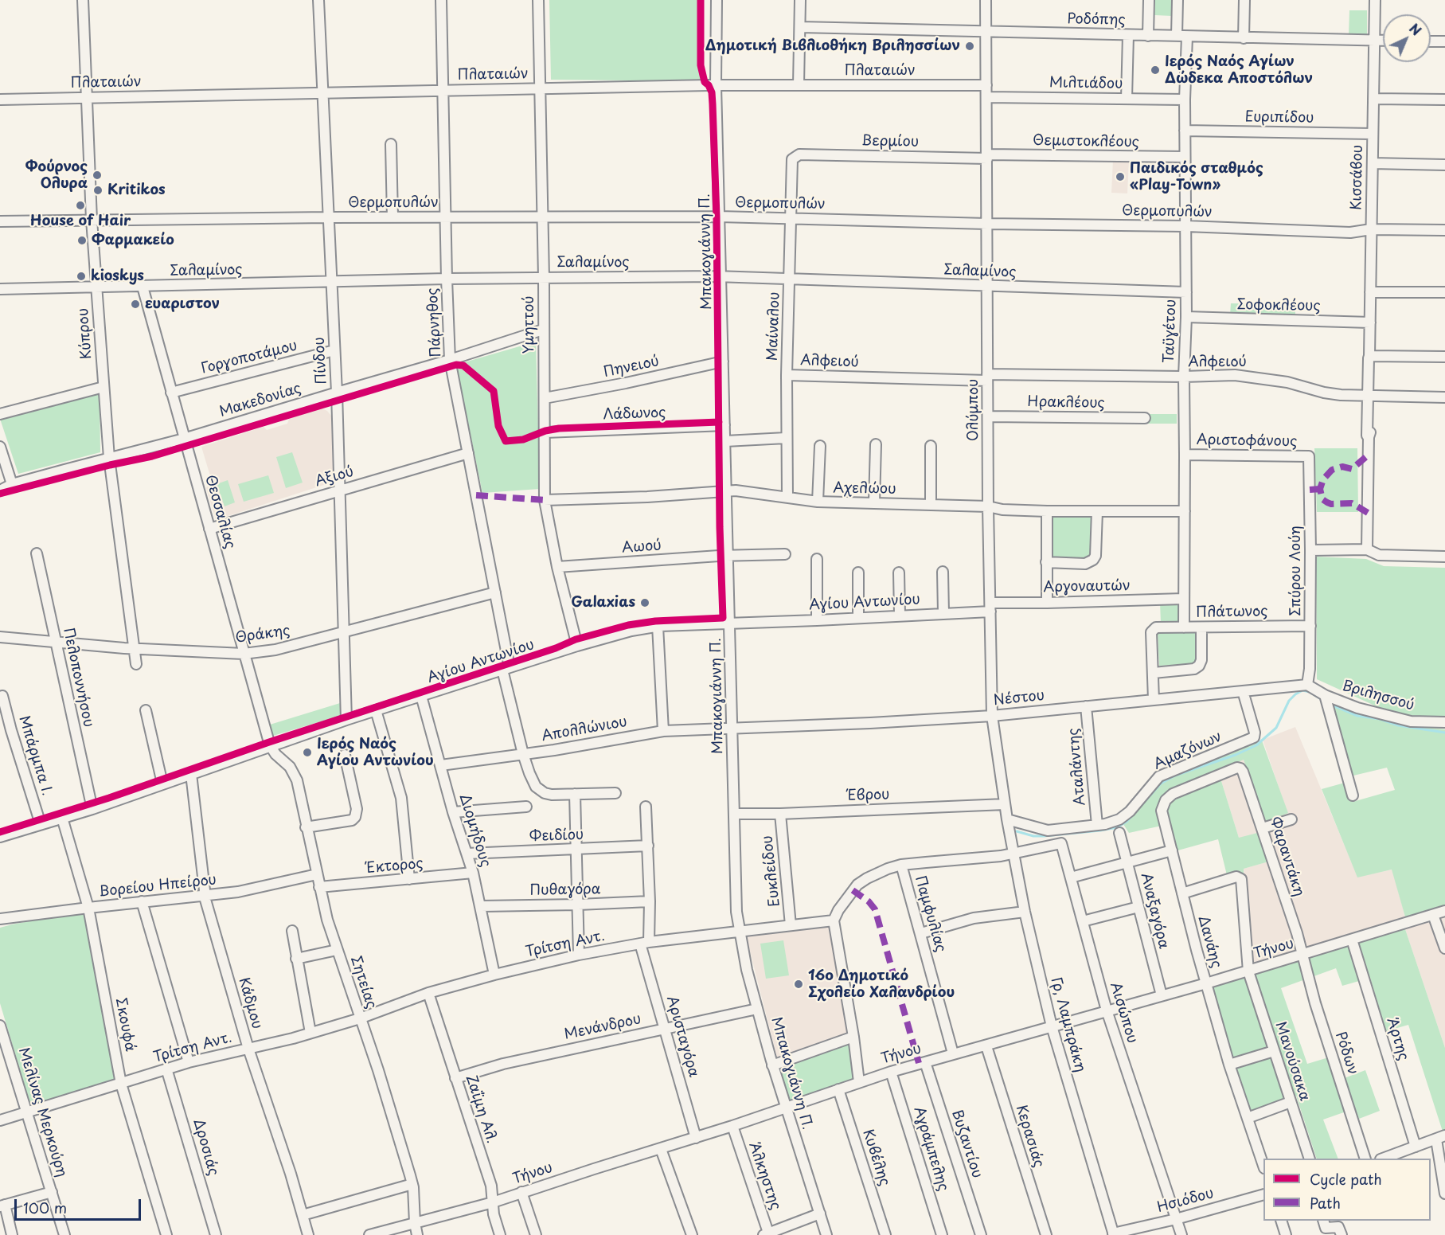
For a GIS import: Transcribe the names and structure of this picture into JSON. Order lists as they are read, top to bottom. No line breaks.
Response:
{"streets":{"street":["Ροδόπης","Πλαταιών","Μιλτιάδου","Ευριπίδου","Βερμίου","Θεμιστοκλέους","Κισσάβου","Θερμοπυλών","Μπακογιάννη Π.","Σαλαμίνος","Σοφοκλέους","Πάρνηθος","Υμηττού","Μαίναλου","Ταϋγέτου","Κύπρου","Γοργοποτάμου","Πίνδου","Αλφειού","Πηνειού","Μακεδονίας","Ηρακλέους","Ολύμπου","Λάδωνος","Αριστοφάνους","Αξιού","Αχελώου","Θεσσαλίας","Αωού","Σπύρου Λούη","Αργοναυτών","Αγίου Αντωνίου","Πλάτωνος","Θράκης","Πελοποννήσου","Βριλησσού","Νέστου","Απολλώνιου","Αμαζόνων","Μπάρμπα Ι.","Αταλάντης","Έβρου","Διομήδους","Φειδίου","Φαραντάκη","Έκτορος","Ευκλείδου","Βορείου Ηπείρου","Πυθαγόρα","Αναξαγόρα","Παμφυλίας","Δανάης","Τρίτση Αντ.","Τήνου","Σητείας","Κάδμου","Αισώπου","Σκουφά","Γρ, Λαμπράκη","Μενάνδρου","Αρισταγόρα","Άρτης","Ρόδων","Μανούσακα","Ζαΐμη Αλ.","Μελίνας Μερκούρη","Κερασιάς","Βυζαντίου","Δροσιάς","Αγράμπελης","Κυβέλης","Άλκηστης","Ησιόδου"]},"crossings":[["Ροδόπης","Κισσάβου"],["Ροδόπης","Ταϋγέτου"],["Ροδόπης","Ολύμπου"],["Πλαταιών","Μπακογιάννη Π."],["Πλαταιών","Πάρνηθος"],["Πλαταιών","Υμηττού"],["Πλαταιών","Κύπρου"],["Πλαταιών","Πίνδου"],["Πλαταιών","Ολύμπου"],["Μιλτιάδου","Ταϋγέτου"],["Μιλτιάδου","Ολύμπου"],["Ευριπίδου","Κισσάβου"],["Ευριπίδου","Ταϋγέτου"],["Βερμίου","Θεμιστοκλέους"],["Βερμίου","Μαίναλου"],["Βερμίου","Ολύμπου"],["Θεμιστοκλέους","Ταϋγέτου"],["Θεμιστοκλέους","Ολύμπου"],["Κισσάβου","Θερμοπυλών"],["Κισσάβου","Σοφοκλέους"],["Κισσάβου","Αλφειού"],["Θερμοπυλών","Μπακογιάννη Π."],["Θερμοπυλών","Πάρνηθος"],["Θερμοπυλών","Υμηττού"],["Θερμοπυλών","Μαίναλου"],["Θερμοπυλών","Ταϋγέτου"],["Θερμοπυλών","Κύπρου"],["Θερμοπυλών","Πίνδου"],["Θερμοπυλών","Ολύμπου"],["Μπακογιάννη Π.","Σαλαμίνος"],["Μπακογιάννη Π.","Πηνειού"],["Μπακογιάννη Π.","Λάδωνος"],["Μπακογιάννη Π.","Αχελώου"],["Μπακογιάννη Π.","Αωού"],["Μπακογιάννη Π.","Αγίου Αντωνίου"],["Μπακογιάννη Π.","Νέστου"],["Μπακογιάννη Π.","Απολλώνιου"],["Μπακογιάννη Π.","Έβρου"],["Μπακογιάννη Π.","Τρίτση Αντ."],["Μπακογιάννη Π.","Τήνου"],["Μπακογιάννη Π.","Μενάνδρου"],["Σαλαμίνος","Πάρνηθος"],["Σαλαμίνος","Υμηττού"],["Σαλαμίνος","Μαίναλου"],["Σαλαμίνος","Ταϋγέτου"],["Σαλαμίνος","Κύπρου"],["Σαλαμίνος","Πίνδου"],["Σαλαμίνος","Ολύμπου"],["Σαλαμίνος","Θεσσαλίας"],["Σοφοκλέους","Ταϋγέτου"],["Πάρνηθος","Μακεδονίας"],["Πάρνηθος","Αξιού"],["Πάρνηθος","Αγίου Αντωνίου"],["Πάρνηθος","Θράκης"],["Πάρνηθος","Απολλώνιου"],["Υμηττού","Πηνειού"],["Υμηττού","Μακεδονίας"],["Υμηττού","Λάδωνος"],["Υμηττού","Αχελώου"],["Υμηττού","Αωού"],["Υμηττού","Αγίου Αντωνίου"],["Μαίναλου","Αλφειού"],["Μαίναλου","Αχελώου"],["Ταϋγέτου","Αλφειού"],["Ταϋγέτου","Αριστοφάνους"],["Ταϋγέτου","Αχελώου"],["Ταϋγέτου","Αργοναυτών"],["Ταϋγέτου","Πλάτωνος"],["Κύπρου","Μακεδονίας"],["Κύπρου","Θράκης"],["Γοργοποτάμου","Πίνδου"],["Γοργοποτάμου","Θεσσαλίας"],["Πίνδου","Μακεδονίας"],["Πίνδου","Αξιού"],["Πίνδου","Αγίου Αντωνίου"],["Πίνδου","Θράκης"],["Αλφειού","Ολύμπου"],["Μακεδονίας","Θεσσαλίας"],["Ηρακλέους","Ολύμπου"],["Ολύμπου","Αχελώου"],["Ολύμπου","Αργοναυτών"],["Ολύμπου","Αγίου Αντωνίου"],["Ολύμπου","Νέστου"],["Ολύμπου","Αμαζόνων"],["Ολύμπου","Έβρου"],["Ολύμπου","Γρ, Λαμπράκη"],["Αριστοφάνους","Σπύρου Λούη"],["Αξιού","Θεσσαλίας"],["Θεσσαλίας","Αγίου Αντωνίου"],["Θεσσαλίας","Θράκης"],["Θεσσαλίας","Σητείας"],["Σπύρου Λούη","Πλάτωνος"],["Σπύρου Λούη","Βριλησσού"],["Σπύρου Λούη","Νέστου"],["Αργοναυτών","Αγίου Αντωνίου"],["Αγίου Αντωνίου","Πελοποννήσου"],["Αγίου Αντωνίου","Μπάρμπα Ι."],["Αγίου Αντωνίου","Διομήδους"],["Αγίου Αντωνίου","Σητείας"],["Αγίου Αντωνίου","Κάδμου"],["Αγίου Αντωνίου","Σκουφά"],["Θράκης","Πελοποννήσου"],["Βριλησσού","Νέστου"],["Νέστου","Απολλώνιου"],["Νέστου","Αμαζόνων"],["Νέστου","Αταλάντης"],["Απολλώνιου","Διομήδους"],["Αμαζόνων","Αταλάντης"],["Αμαζόνων","Γρ, Λαμπράκη"],["Έβρου","Ευκλείδου"],["Διομήδους","Φειδίου"],["Διομήδους","Έκτορος"],["Διομήδους","Πυθαγόρα"],["Διομήδους","Τρίτση Αντ."],["Φειδίου","Αρισταγόρα"],["Φαραντάκη","Δανάης"],["Φαραντάκη","Τήνου"],["Φαραντάκη","Ρόδων"],["Έκτορος","Σητείας"],["Ευκλείδου","Τρίτση Αντ."],["Βορείου Ηπείρου","Σητείας"],["Βορείου Ηπείρου","Κάδμου"],["Βορείου Ηπείρου","Σκουφά"],["Πυθαγόρα","Αρισταγόρα"],["Αναξαγόρα","Τήνου"],["Παμφυλίας","Τήνου"],["Δανάης","Τήνου"],["Δανάης","Μανούσακα"],["Τρίτση Αντ.","Σητείας"],["Τρίτση Αντ.","Κάδμου"],["Τρίτση Αντ.","Σκουφά"],["Τρίτση Αντ.","Αρισταγόρα"],["Τρίτση Αντ.","Ζαΐμη Αλ."],["Τρίτση Αντ.","Μελίνας Μερκούρη"],["Τρίτση Αντ.","Δροσιάς"],["Τήνου","Σητείας"],["Τήνου","Αισώπου"],["Τήνου","Γρ, Λαμπράκη"],["Τήνου","Αρισταγόρα"],["Τήνου","Άρτης"],["Τήνου","Ρόδων"],["Τήνου","Μανούσακα"],["Τήνου","Ζαΐμη Αλ."],["Τήνου","Κερασιάς"],["Τήνου","Βυζαντίου"],["Τήνου","Αγράμπελης"],["Τήνου","Κυβέλης"],["Τήνου","Άλκηστης"],["Αισώπου","Γρ, Λαμπράκη"],["Αισώπου","Ησιόδου"],["Γρ, Λαμπράκη","Ησιόδου"],["Μενάνδρου","Αρισταγόρα"],["Μενάνδρου","Ζαΐμη Αλ."]],"places":["Δημοτική Βιβλιοθήκη Βριλησσίων","Ιερός Ναός Αγίων Δώδεκα Αποστόλων","Φούρνος Ολυρα","Παιδικός σταθμός «Play-Town»","Kritikos","House of Hair","Φαρμακείο","kioskys","ευαριστον","Galaxias","Ιερός Ναός Αγίου Αντωνίου","16ο Δημοτικό Σχολείο Χαλανδρίου"],"legend":["Cycle path","Path"],"scale_bar":"100 m","north":"top right"}
